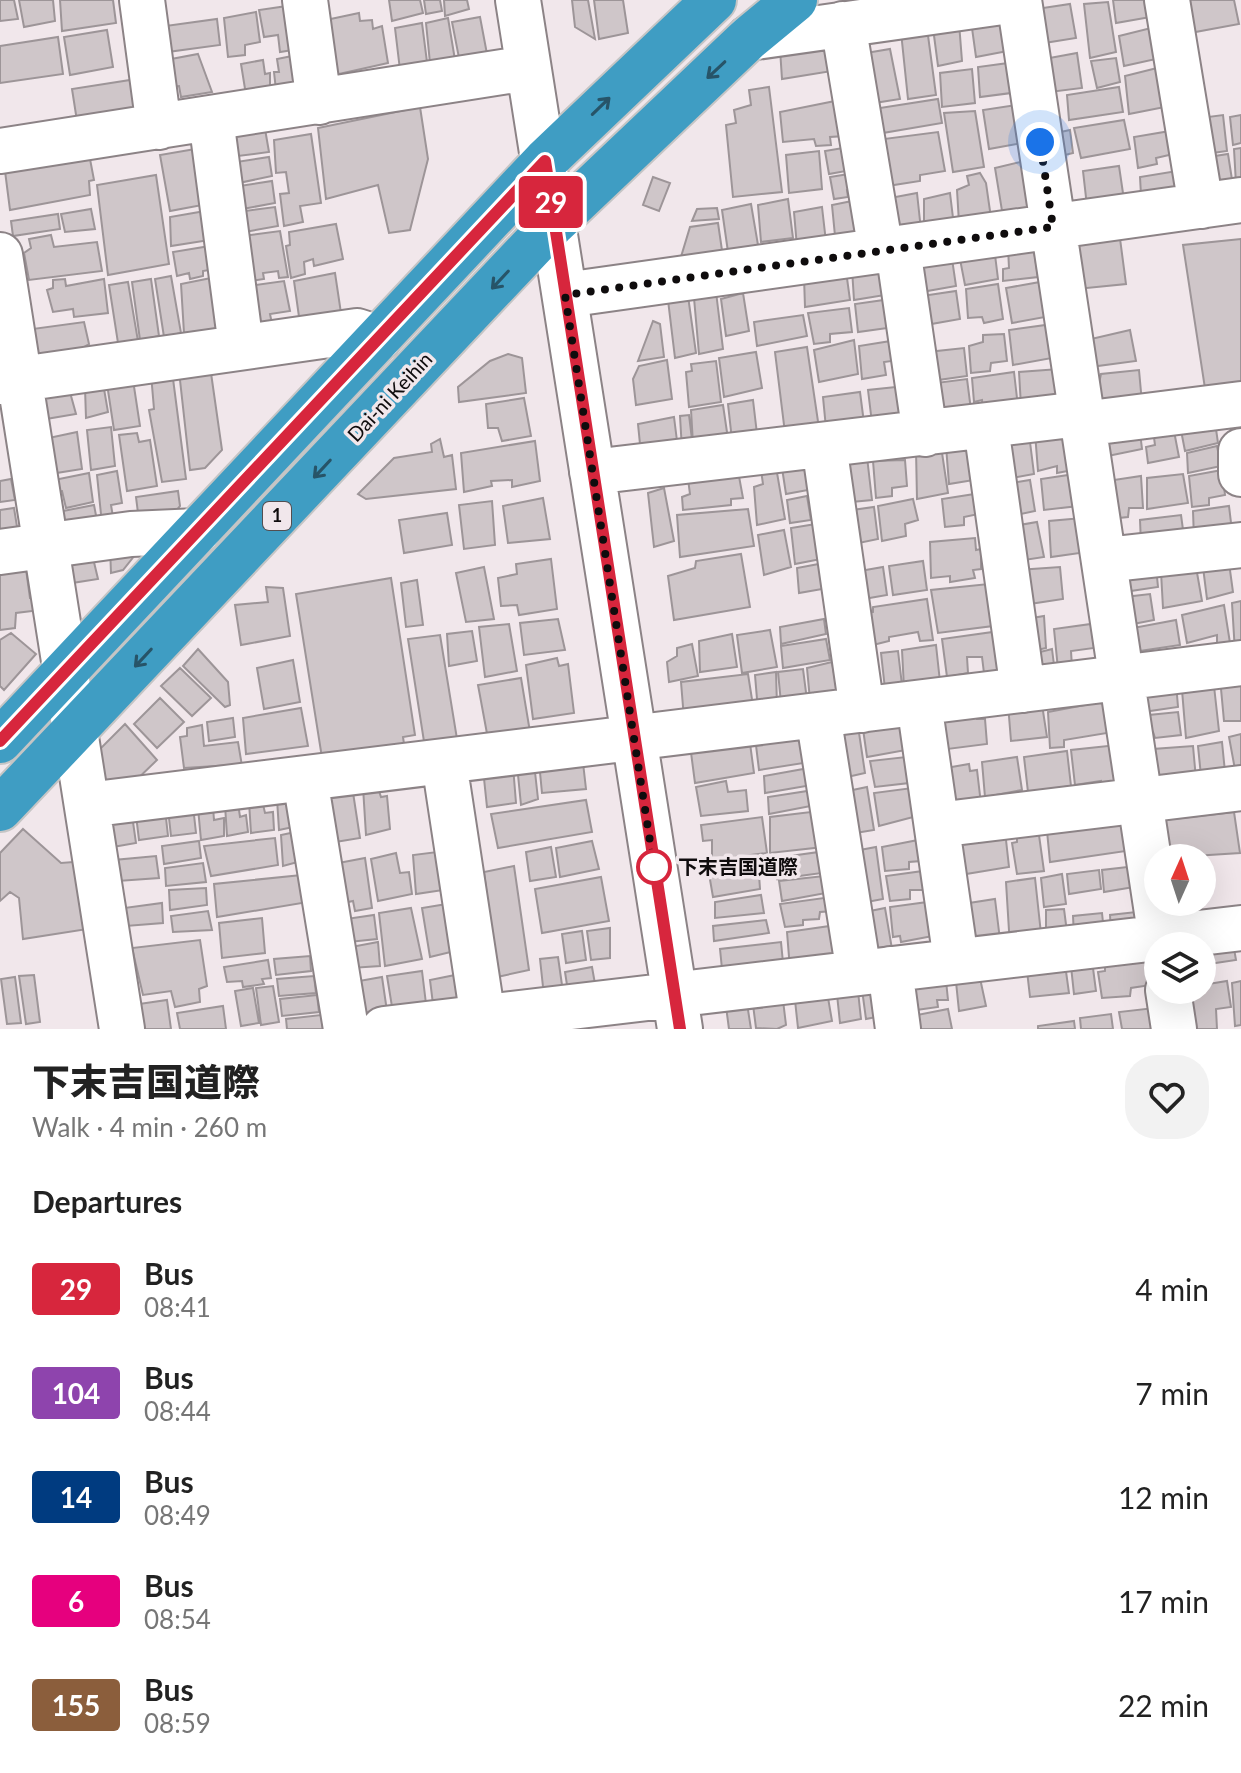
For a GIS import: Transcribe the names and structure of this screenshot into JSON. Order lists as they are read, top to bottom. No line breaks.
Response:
{"streets":{"highway":["Dai-ni Keihin","1"]},"places":["下末吉国道際"],"lines":["bus line 29"],"north":"top","page":{"on_map":"29","heading":[["下末吉国道際","Walk · 4 min · 260 m"],"Departures"],"list":[{"mark":"29","name":"Bus","note":"08:41","value":"4 min"},{"mark":"104","name":"Bus","note":"08:44","value":"7 min"},{"mark":"14","name":"Bus","note":"08:49","value":"12 min"},{"mark":"6","name":"Bus","note":"08:54","value":"17 min"},{"mark":"155","name":"Bus","note":"08:59","value":"22 min"}]}}
